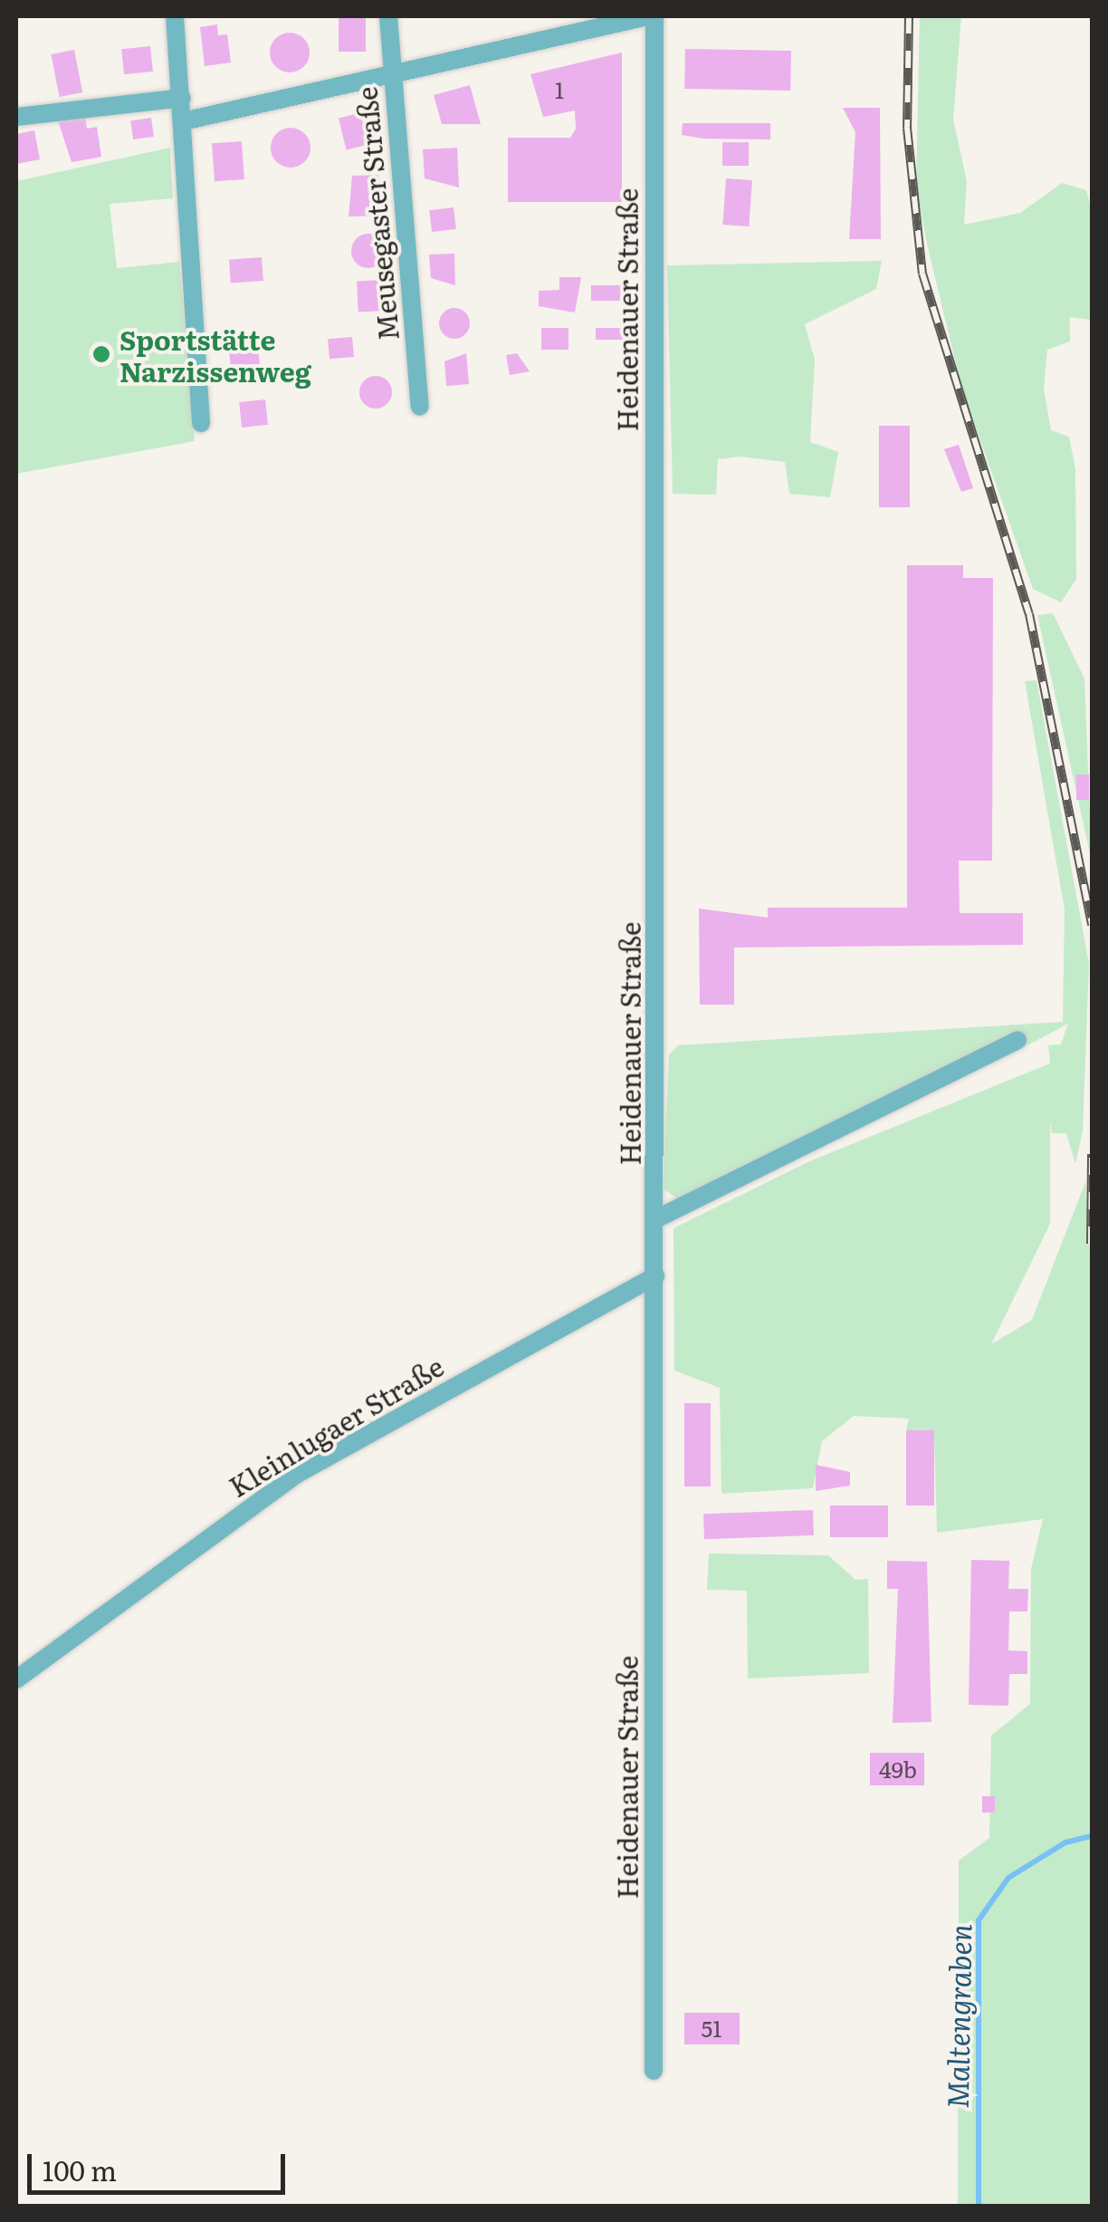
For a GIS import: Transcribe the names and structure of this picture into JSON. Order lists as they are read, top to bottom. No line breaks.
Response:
{"streets":{"street":["Meusegaster Straße","Heidenauer Straße","Kleinlugaer Straße"]},"crossings":[["Heidenauer Straße","Kleinlugaer Straße"]],"water":["Maltengraben"],"places":["Sportstätte Narzissenweg"],"house_numbers":["1","49b","51"],"scale_bar":"100 m"}
